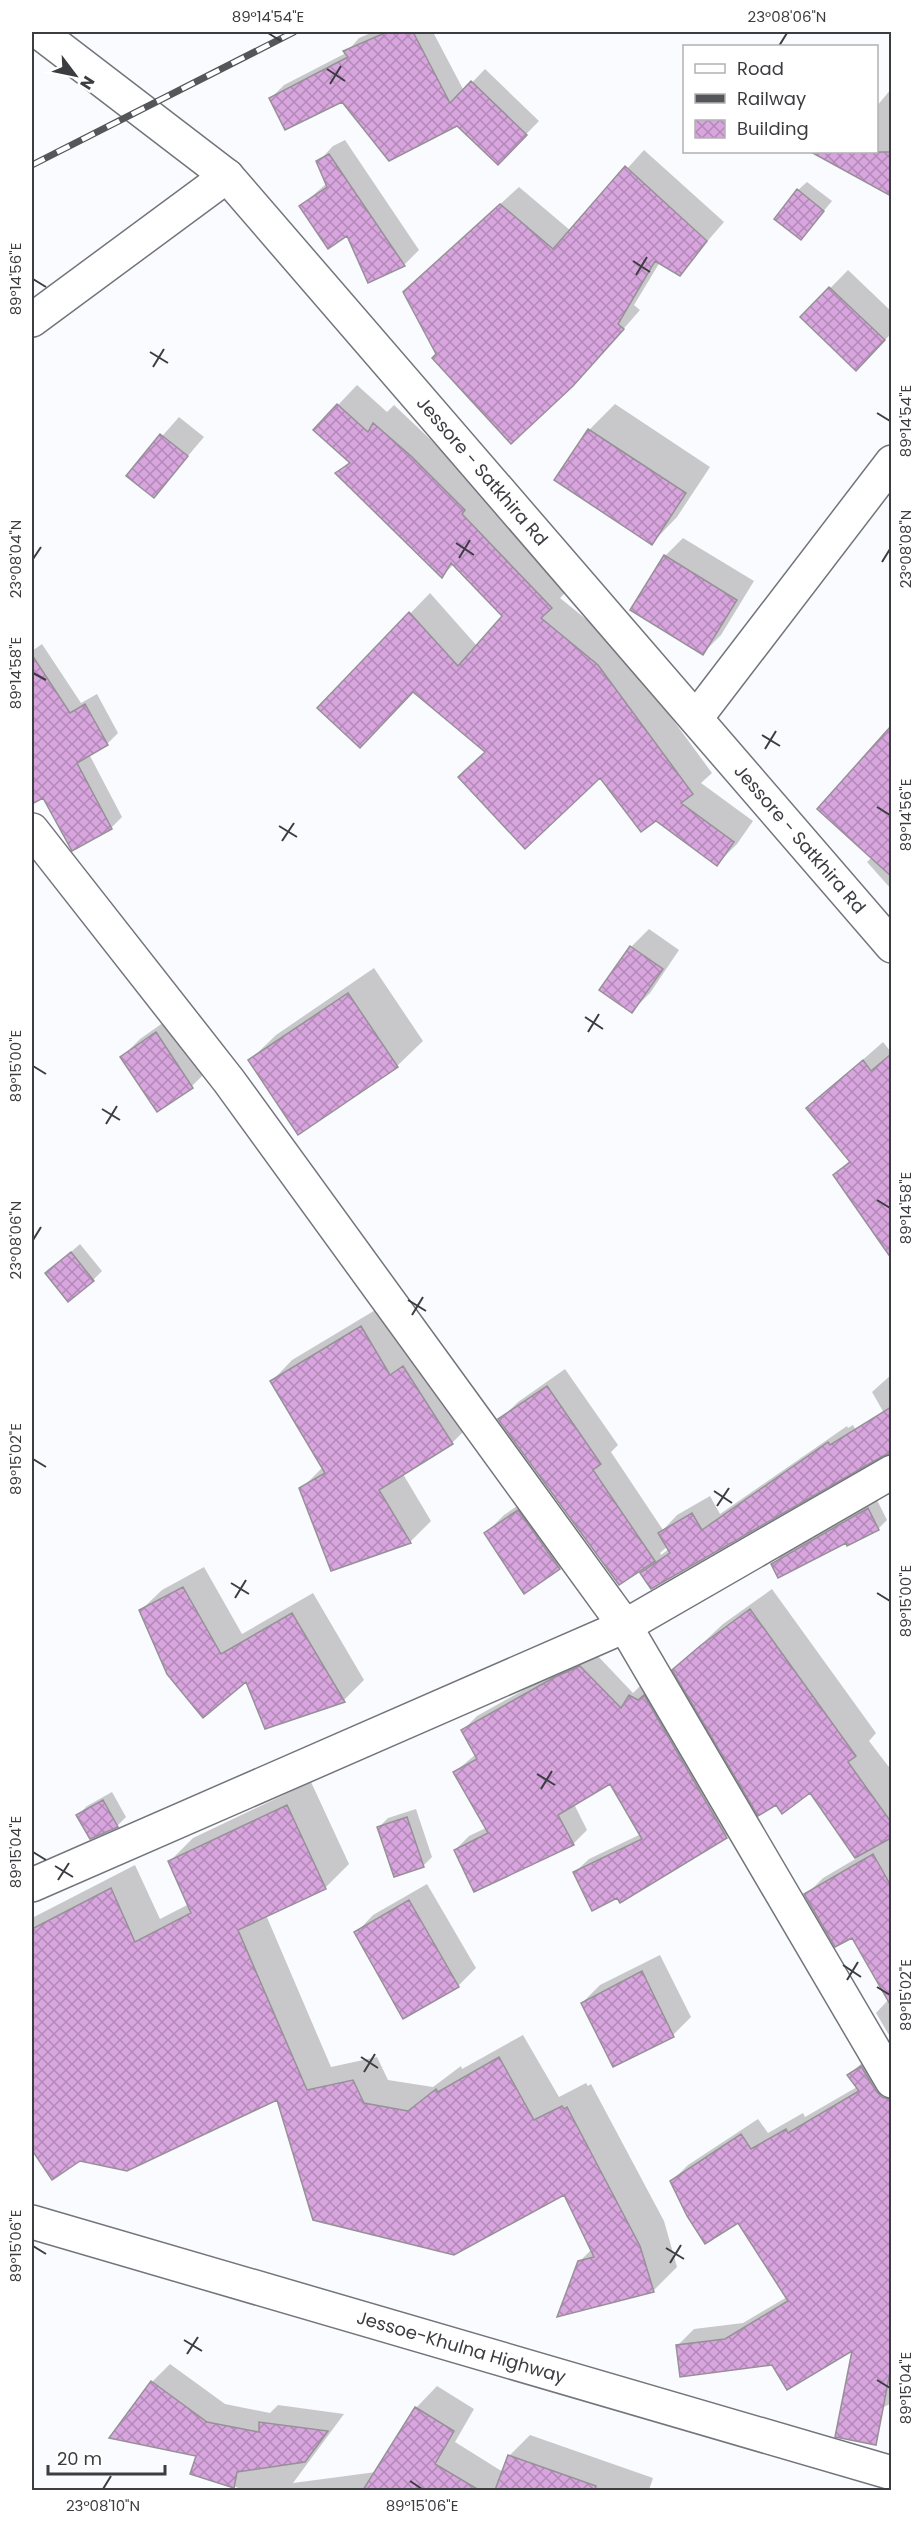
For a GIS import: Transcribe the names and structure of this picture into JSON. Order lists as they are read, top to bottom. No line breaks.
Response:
{"streets":{"main road":["Jessore - Satkhira Rd","Jessoe-Khulna Highway"]},"legend":["Road","Railway","Building"],"scale_bar":"20 m","north":"bottom right","coordinates":["89°14'54\"E","23°08'06\"N","89°14'56\"E","23°08'08\"N","23°08'04\"N","89°14'58\"E","89°15'00\"E","89°15'02\"E","89°15'04\"E","89°15'06\"E","23°08'10\"N"]}
